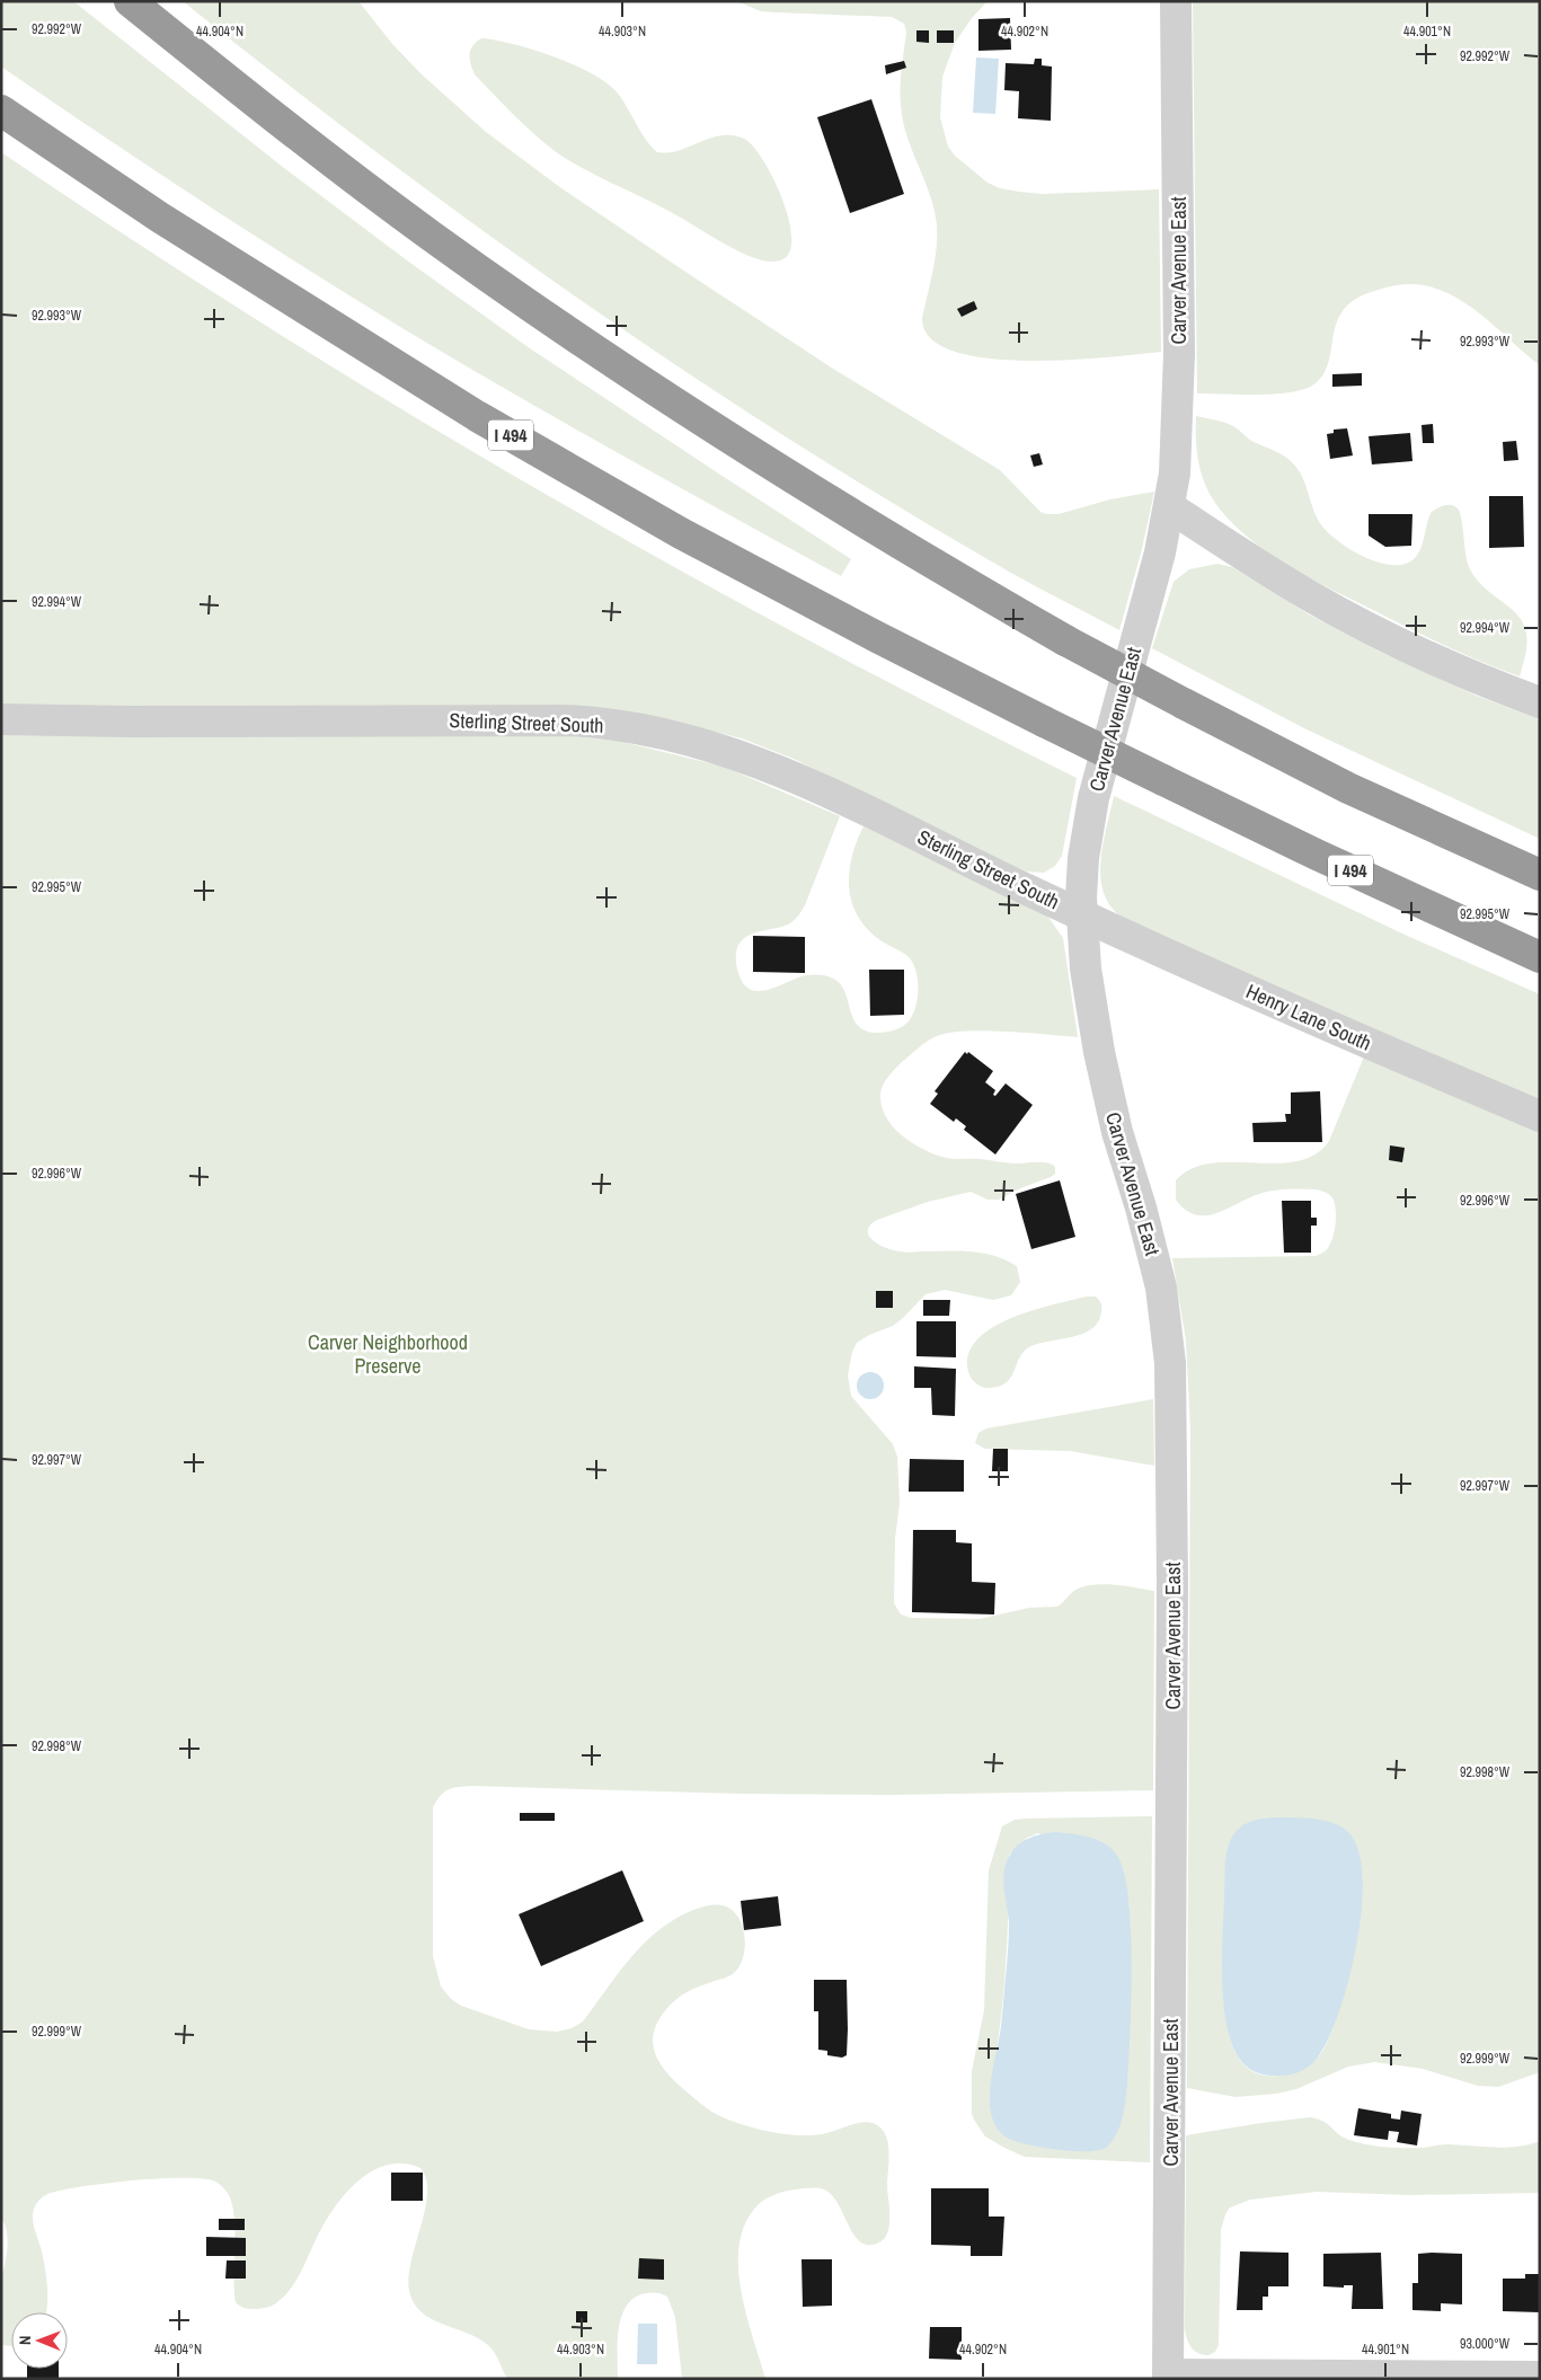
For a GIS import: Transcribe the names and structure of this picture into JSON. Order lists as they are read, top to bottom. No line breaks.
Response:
{"streets":{"highway":["I 494"],"street":["Carver Avenue East","Sterling Street South","Henry Lane South"]},"crossings":[["Carver Avenue East","Sterling Street South"],["Carver Avenue East","Henry Lane South"],["Sterling Street South","Henry Lane South"]],"parks":["Carver Neighborhood Preserve"],"north":"left","coordinates":["92.992°W","44.904°N","44.903°N","44.902°N","44.901°N","92.993°W","92.994°W","92.995°W","92.996°W","92.997°W","92.998°W","92.999°W","93.000°W"]}
